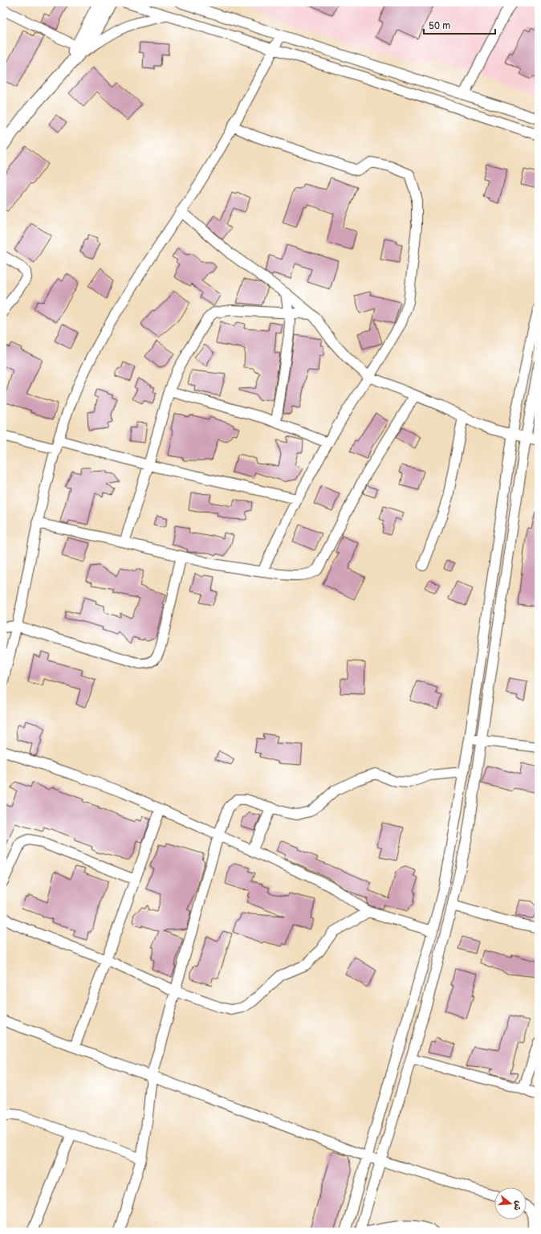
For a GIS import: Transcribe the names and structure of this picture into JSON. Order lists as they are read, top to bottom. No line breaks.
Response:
{"scale_bar":"50 m","north":"right"}
